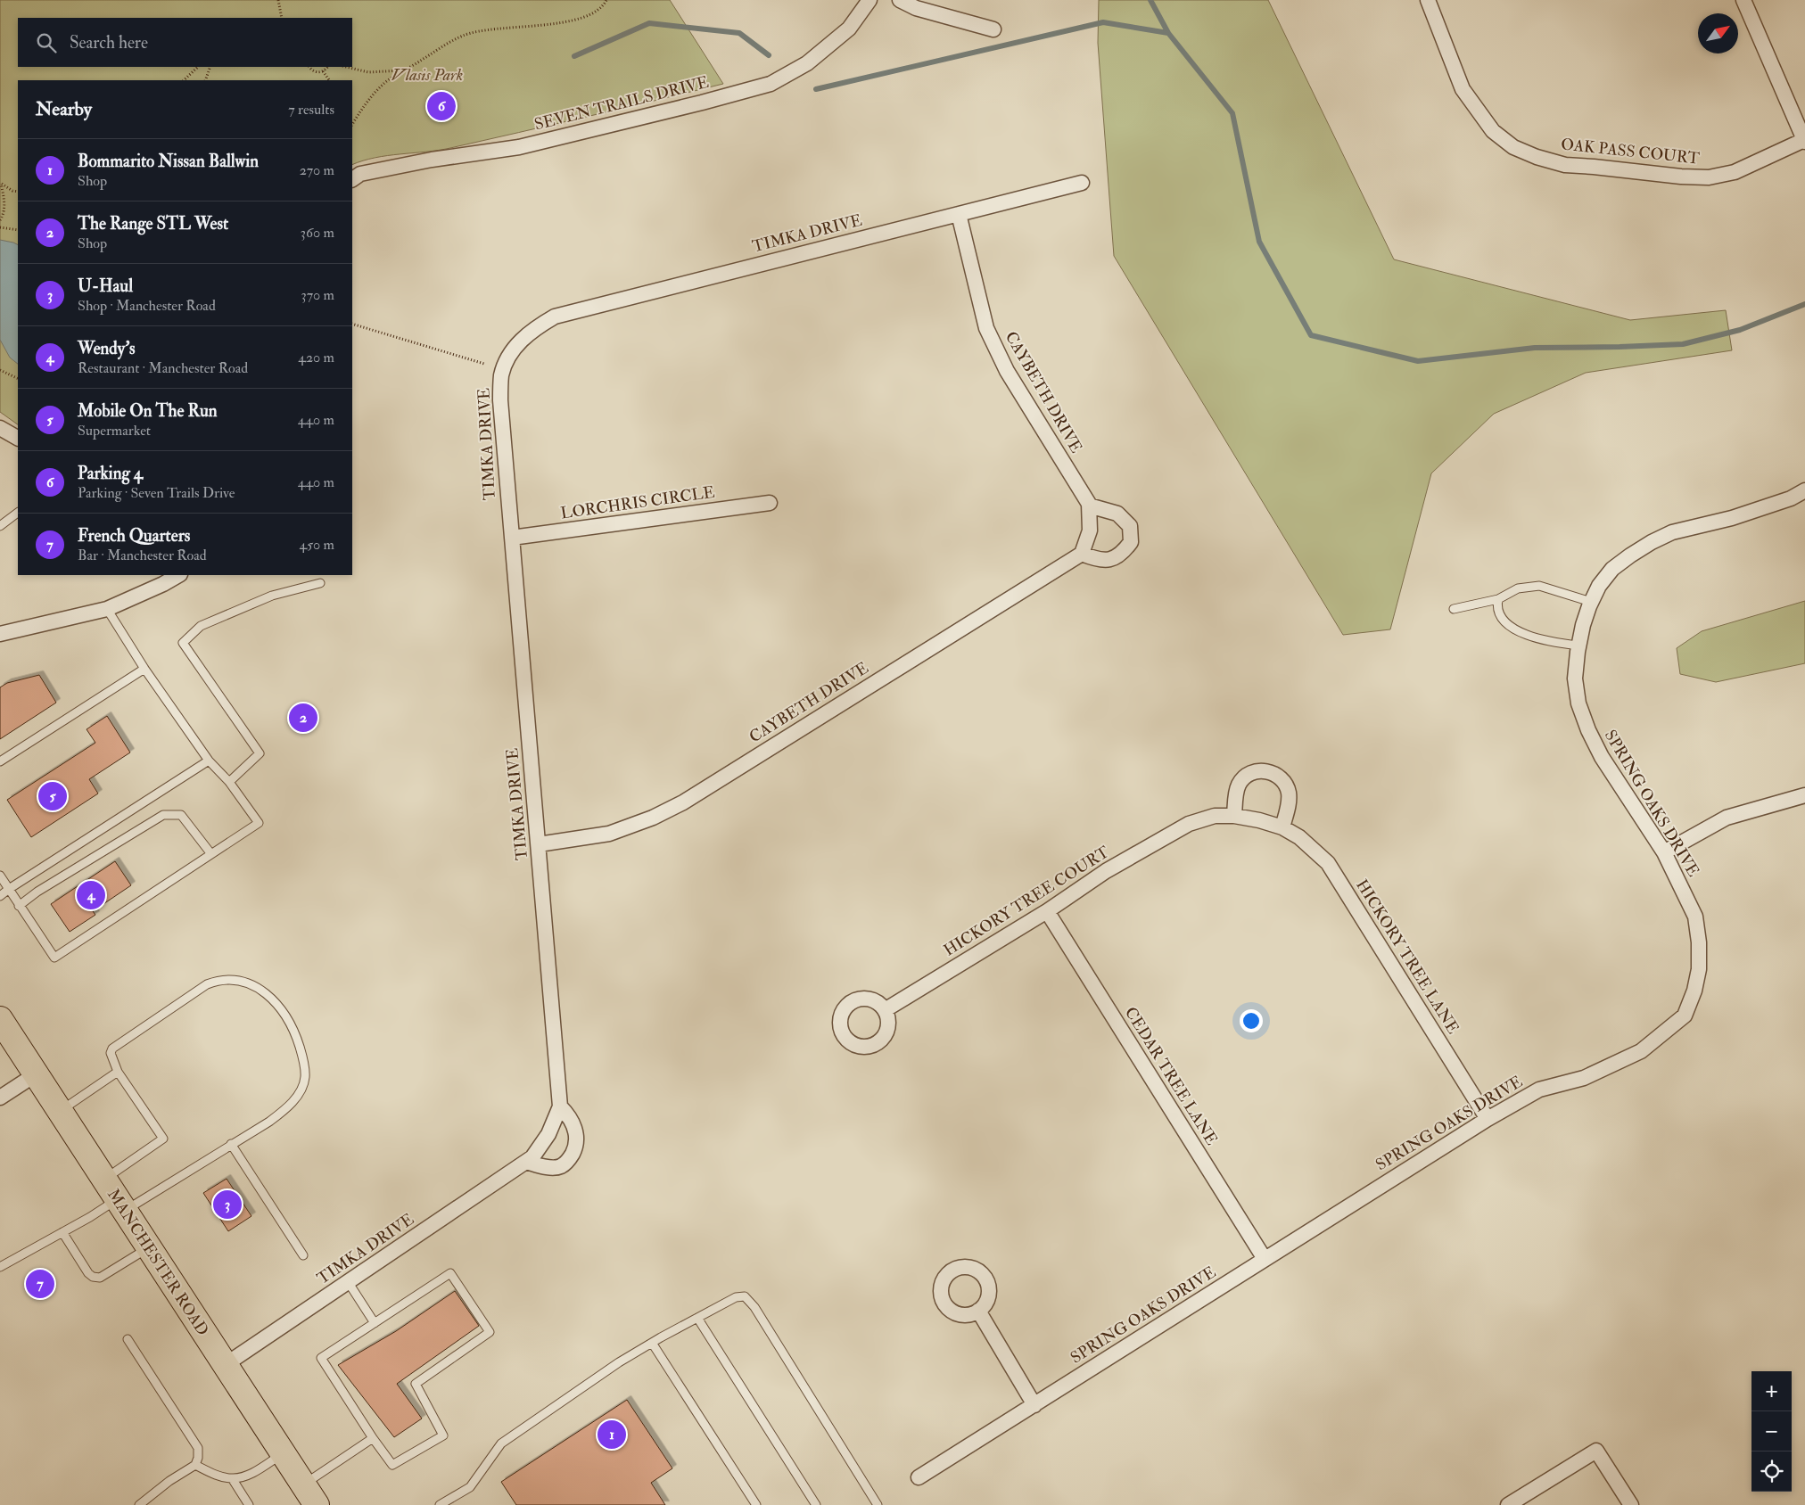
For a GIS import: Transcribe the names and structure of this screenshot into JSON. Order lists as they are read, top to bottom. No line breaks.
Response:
{"streets":{"highway":["MANCHESTER ROAD"],"street":["SEVEN TRAILS DRIVE","OAK PASS COURT","TIMKA DRIVE","CAYBETH DRIVE","LORCHRIS CIRCLE","SPRING OAKS DRIVE","HICKORY TREE COURT","HICKORY TREE LANE","CEDAR TREE LANE"]},"crossings":[["TIMKA DRIVE","CAYBETH DRIVE"],["TIMKA DRIVE","LORCHRIS CIRCLE"],["TIMKA DRIVE","MANCHESTER ROAD"],["SPRING OAKS DRIVE","HICKORY TREE LANE"],["SPRING OAKS DRIVE","CEDAR TREE LANE"],["HICKORY TREE COURT","HICKORY TREE LANE"],["HICKORY TREE COURT","CEDAR TREE LANE"]],"parks":["Vlasis Park"],"north":"top right","page":{"search":"Search here","heading":["Nearby","7 results"],"pins":["6","2","5","4","3","7","1"],"list":[{"mark":"1","name":"Bommarito Nissan Ballwin","note":"Shop","value":"270 m"},{"mark":"2","name":"The Range STL West","note":"Shop","value":"360 m"},{"mark":"3","name":"U-Haul","note":"Shop · Manchester Road","value":"370 m"},{"mark":"4","name":"Wendy's","note":"Restaurant · Manchester Road","value":"420 m"},{"mark":"5","name":"Mobile On The Run","note":"Supermarket","value":"440 m"},{"mark":"6","name":"Parking 4","note":"Parking · Seven Trails Drive","value":"440 m"},{"mark":"7","name":"French Quarters","note":"Bar · Manchester Road","value":"450 m"}],"map_buttons":["+","−"]}}
